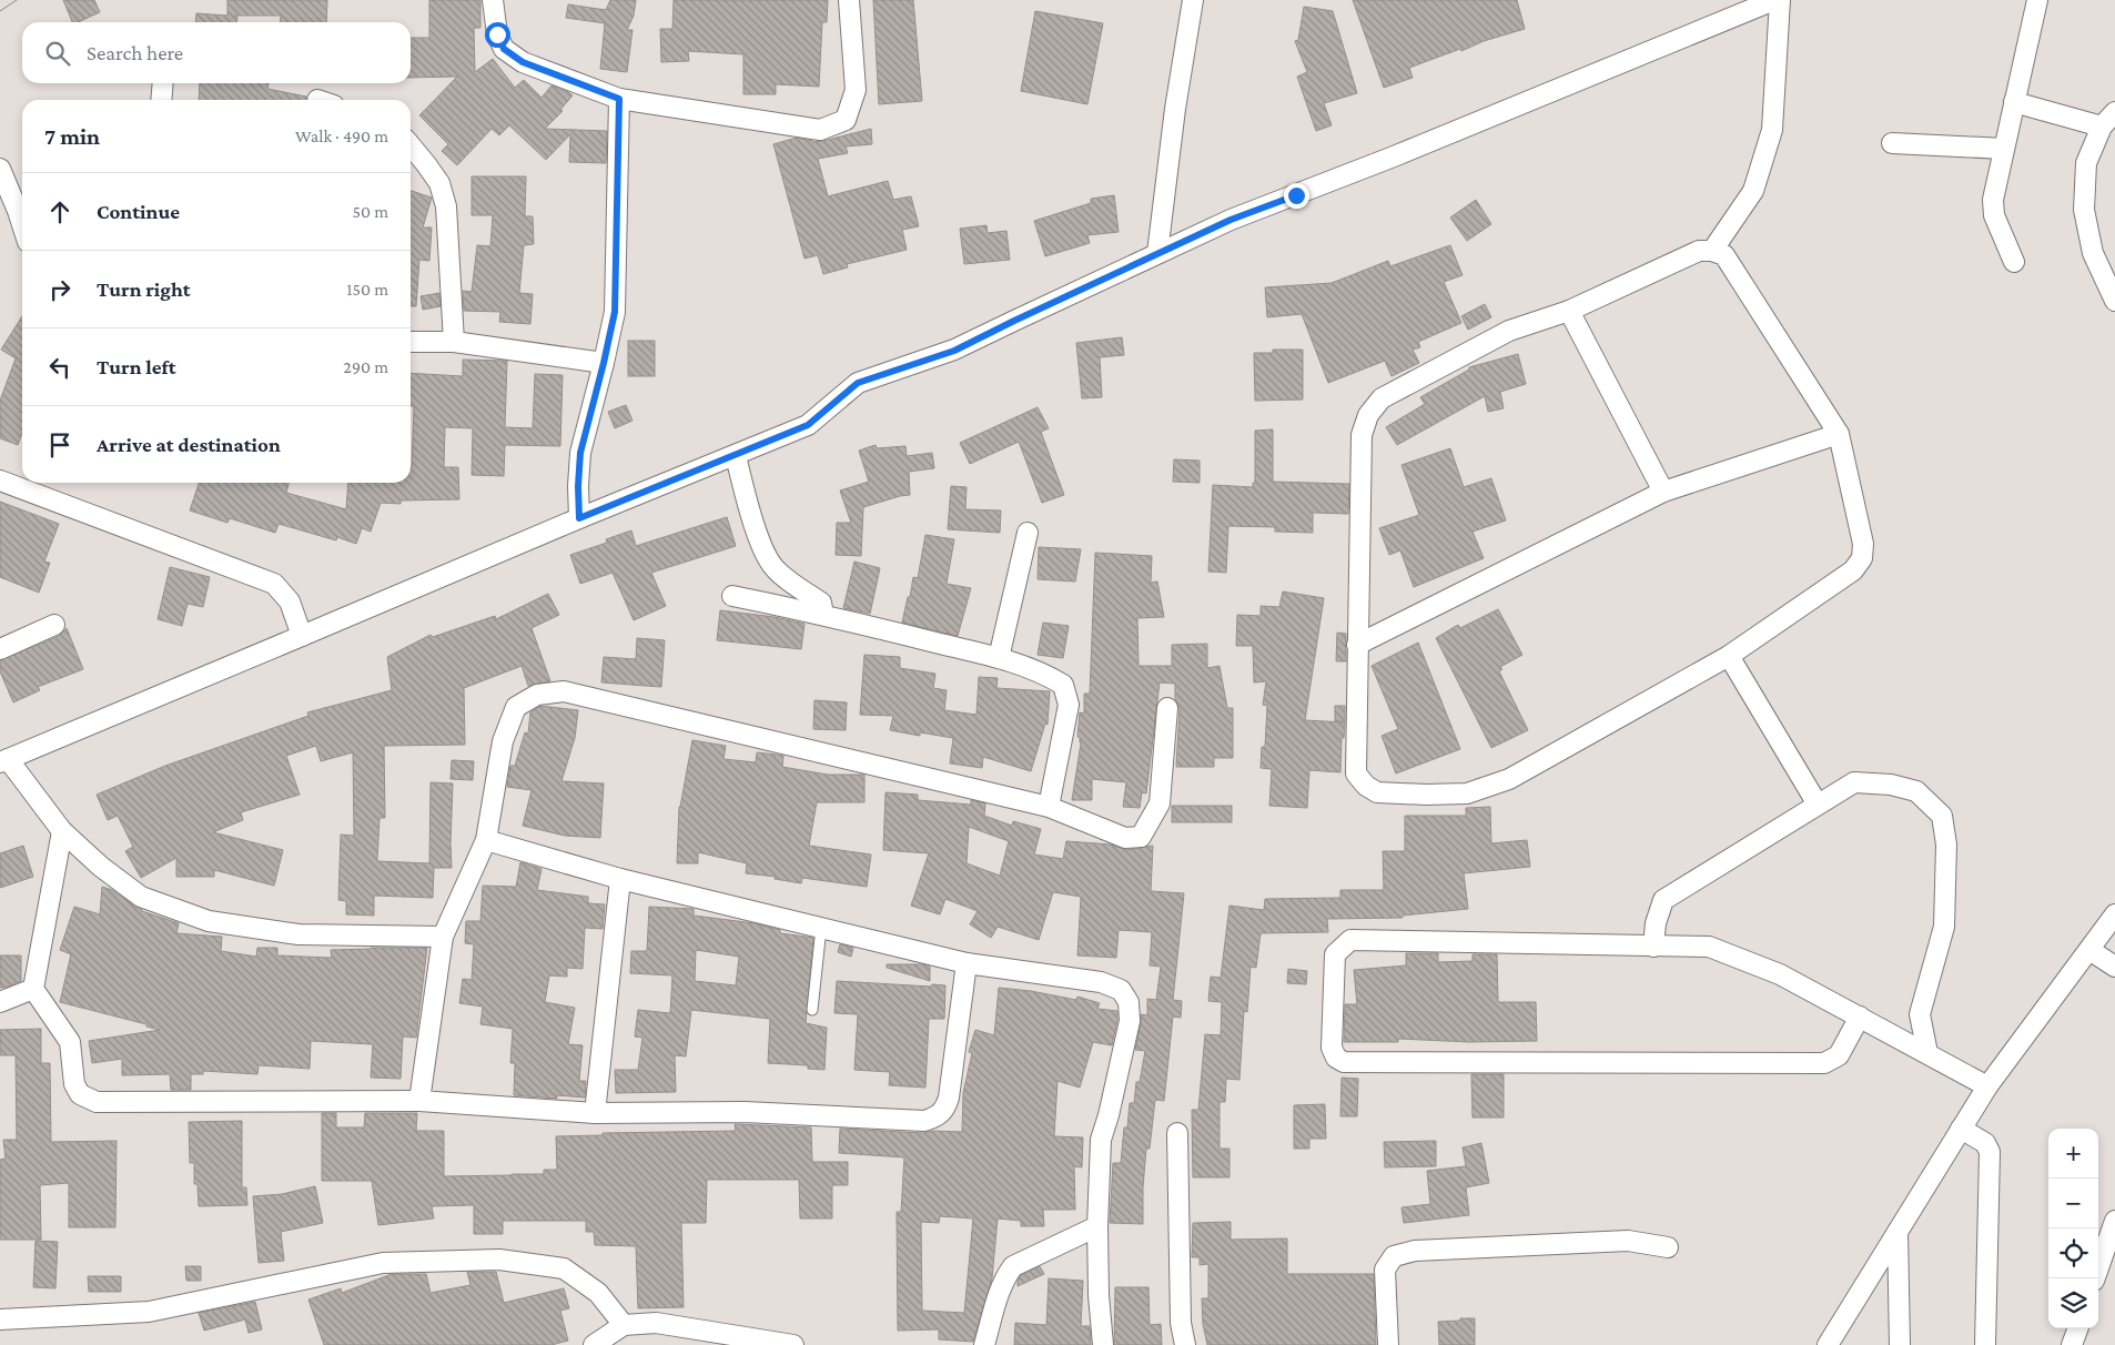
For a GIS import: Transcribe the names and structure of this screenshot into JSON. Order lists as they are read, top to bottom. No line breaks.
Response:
{"page":{"search":"Search here","heading":["7 min","Walk · 490 m"],"list":[["Continue","50 m"],["Turn right","150 m"],["Turn left","290 m"],"Arrive at destination"],"map_buttons":["+","−"]}}
